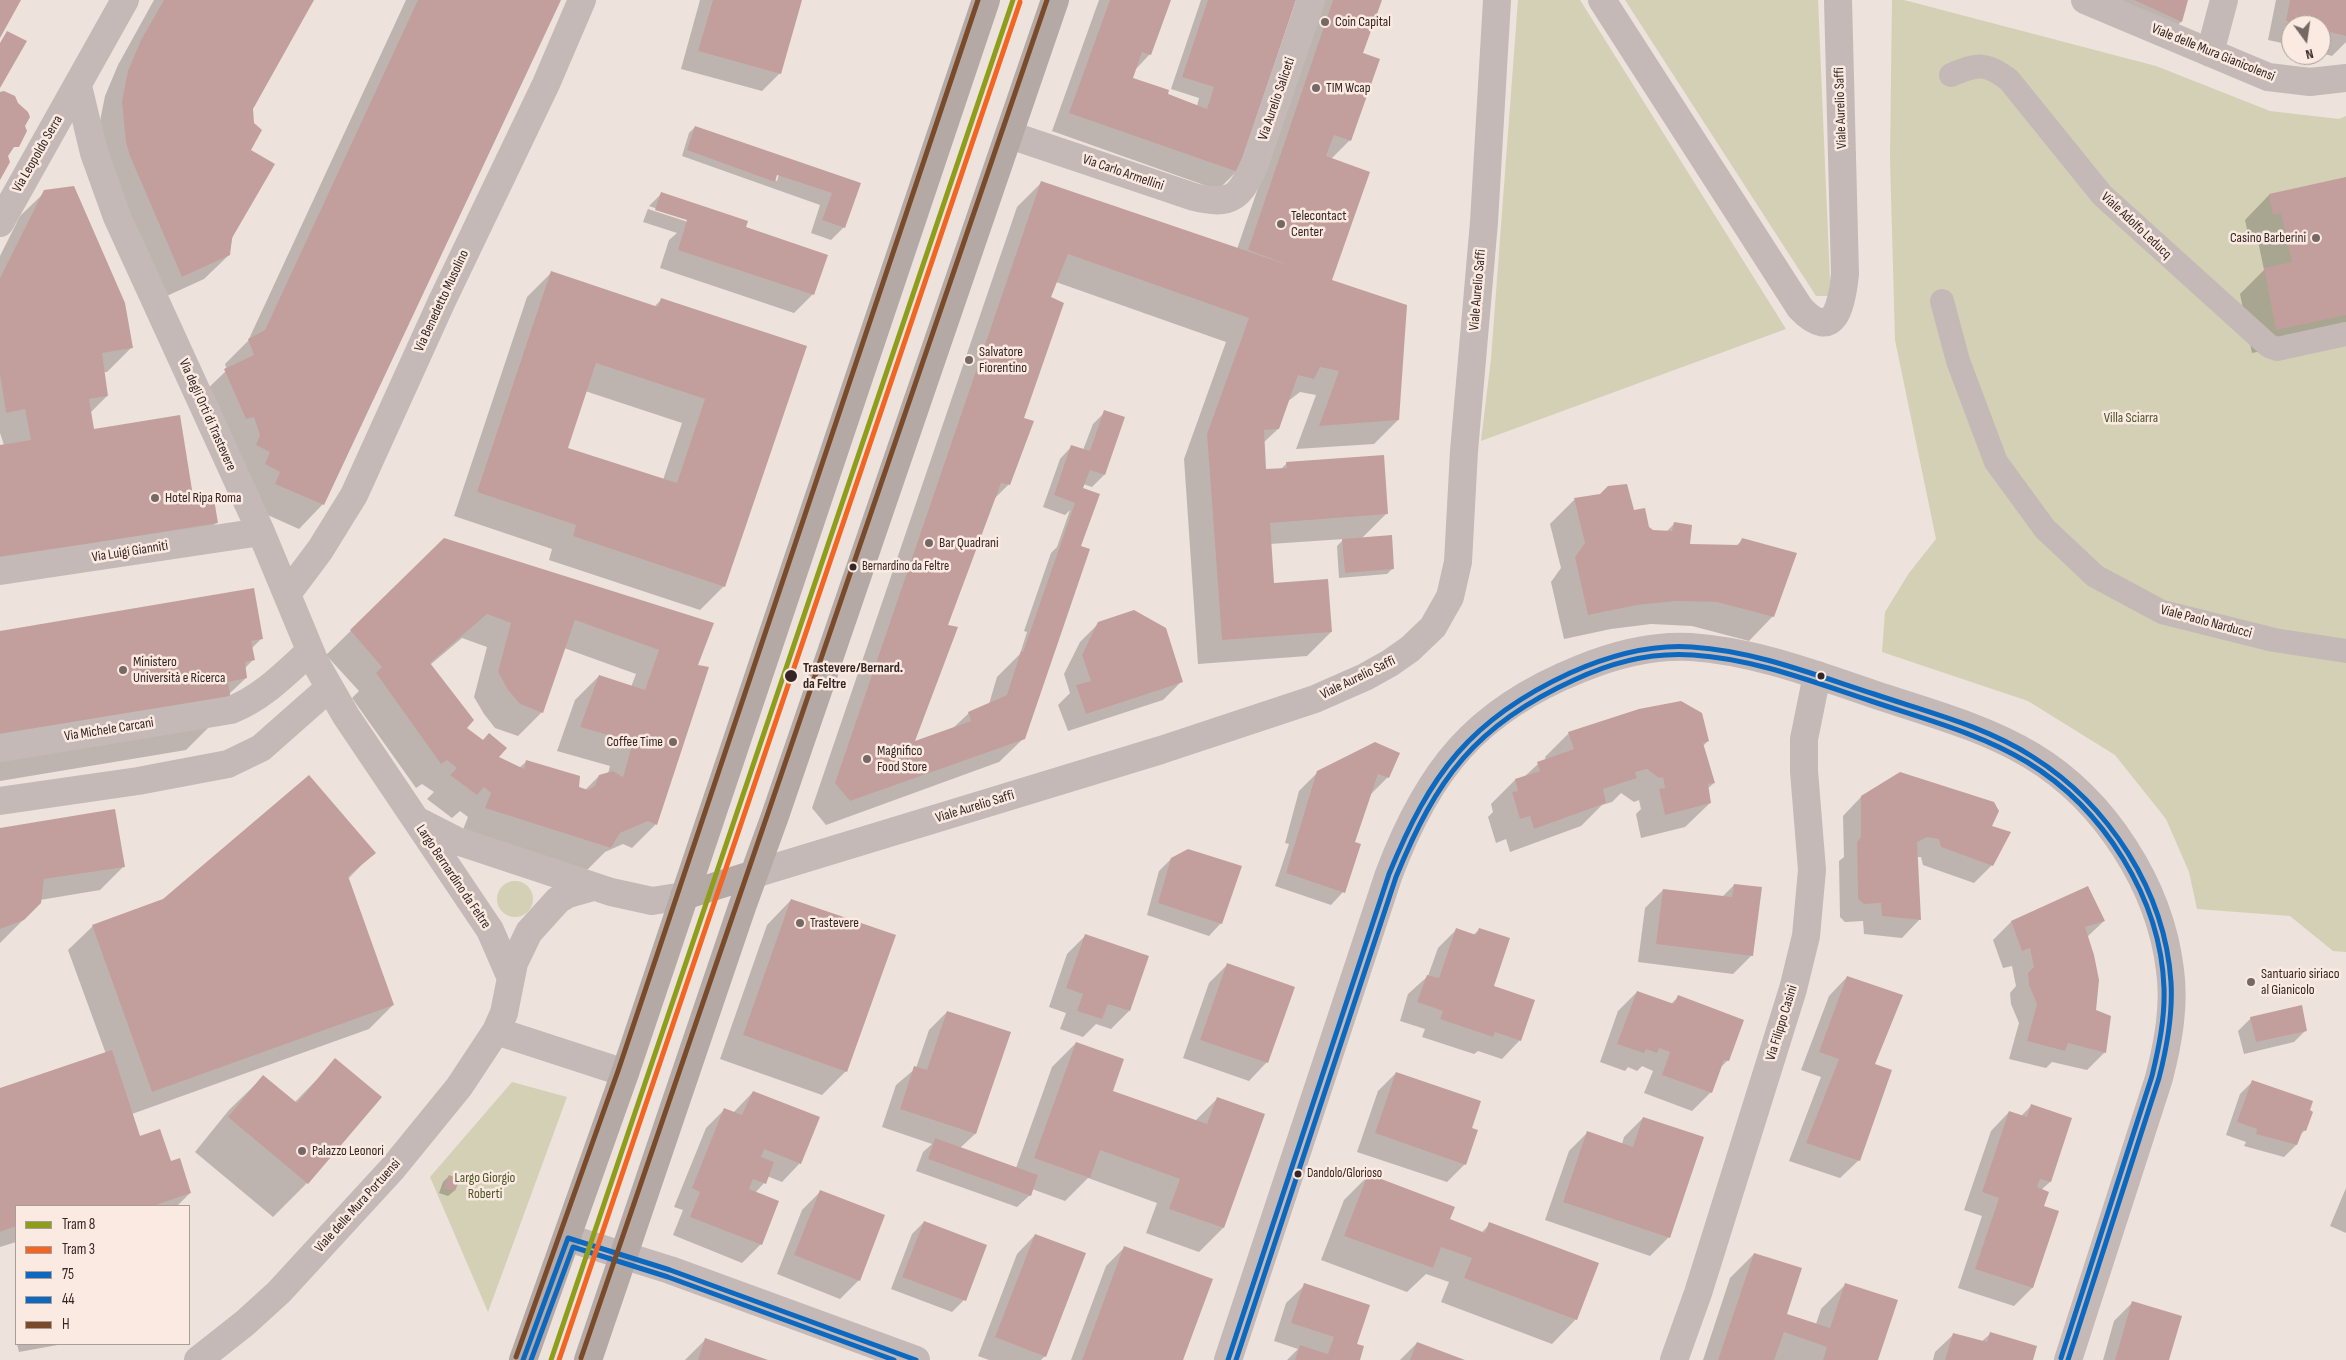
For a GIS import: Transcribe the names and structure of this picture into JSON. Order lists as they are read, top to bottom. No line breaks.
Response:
{"streets":{"street":["Viale delle Mura Gianicolensi","Via Aurelio Saliceti","Viale Aurelio Saffi","Via Leopoldo Serra","Via Carlo Armellini","Viale Adolfo Leducq","Via Benedetto Musolino","Via degli Orti di Trastevere","Via Luigi Gianniti","Viale Paolo Narducci","Via Michele Carcani","Largo Bernardino da Feltre","Via Filippo Casini","Viale delle Mura Portuensi"]},"crossings":[["Via Aurelio Saliceti","Via Carlo Armellini"],["Via Leopoldo Serra","Via degli Orti di Trastevere"],["Via Benedetto Musolino","Via degli Orti di Trastevere"],["Via degli Orti di Trastevere","Via Luigi Gianniti"],["Via degli Orti di Trastevere","Via Michele Carcani"],["Via degli Orti di Trastevere","Largo Bernardino da Feltre"],["Largo Bernardino da Feltre","Viale delle Mura Portuensi"]],"parks":["Villa Sciarra","Largo Giorgio Roberti"],"places":["Coin Capital","TIM Wcap","Telecontact Center","Casino Barberini","Salvatore Fiorentino","Hotel Ripa Roma","Bar Quadrani","Bernardino da Feltre","Ministero Università e Ricerca","Trastevere/Bernard. da Feltre","Coffee Time","Magnifico Food Store","Trastevere","Santuario siriaco al Gianicolo","Palazzo Leonori","Dandolo/Glorioso"],"lines":["tram line 8","transit line H","tram line 3","transit line 75","transit line 44"],"legend":["Tram 8","Tram 3","75","44","H"],"north":"bottom"}
